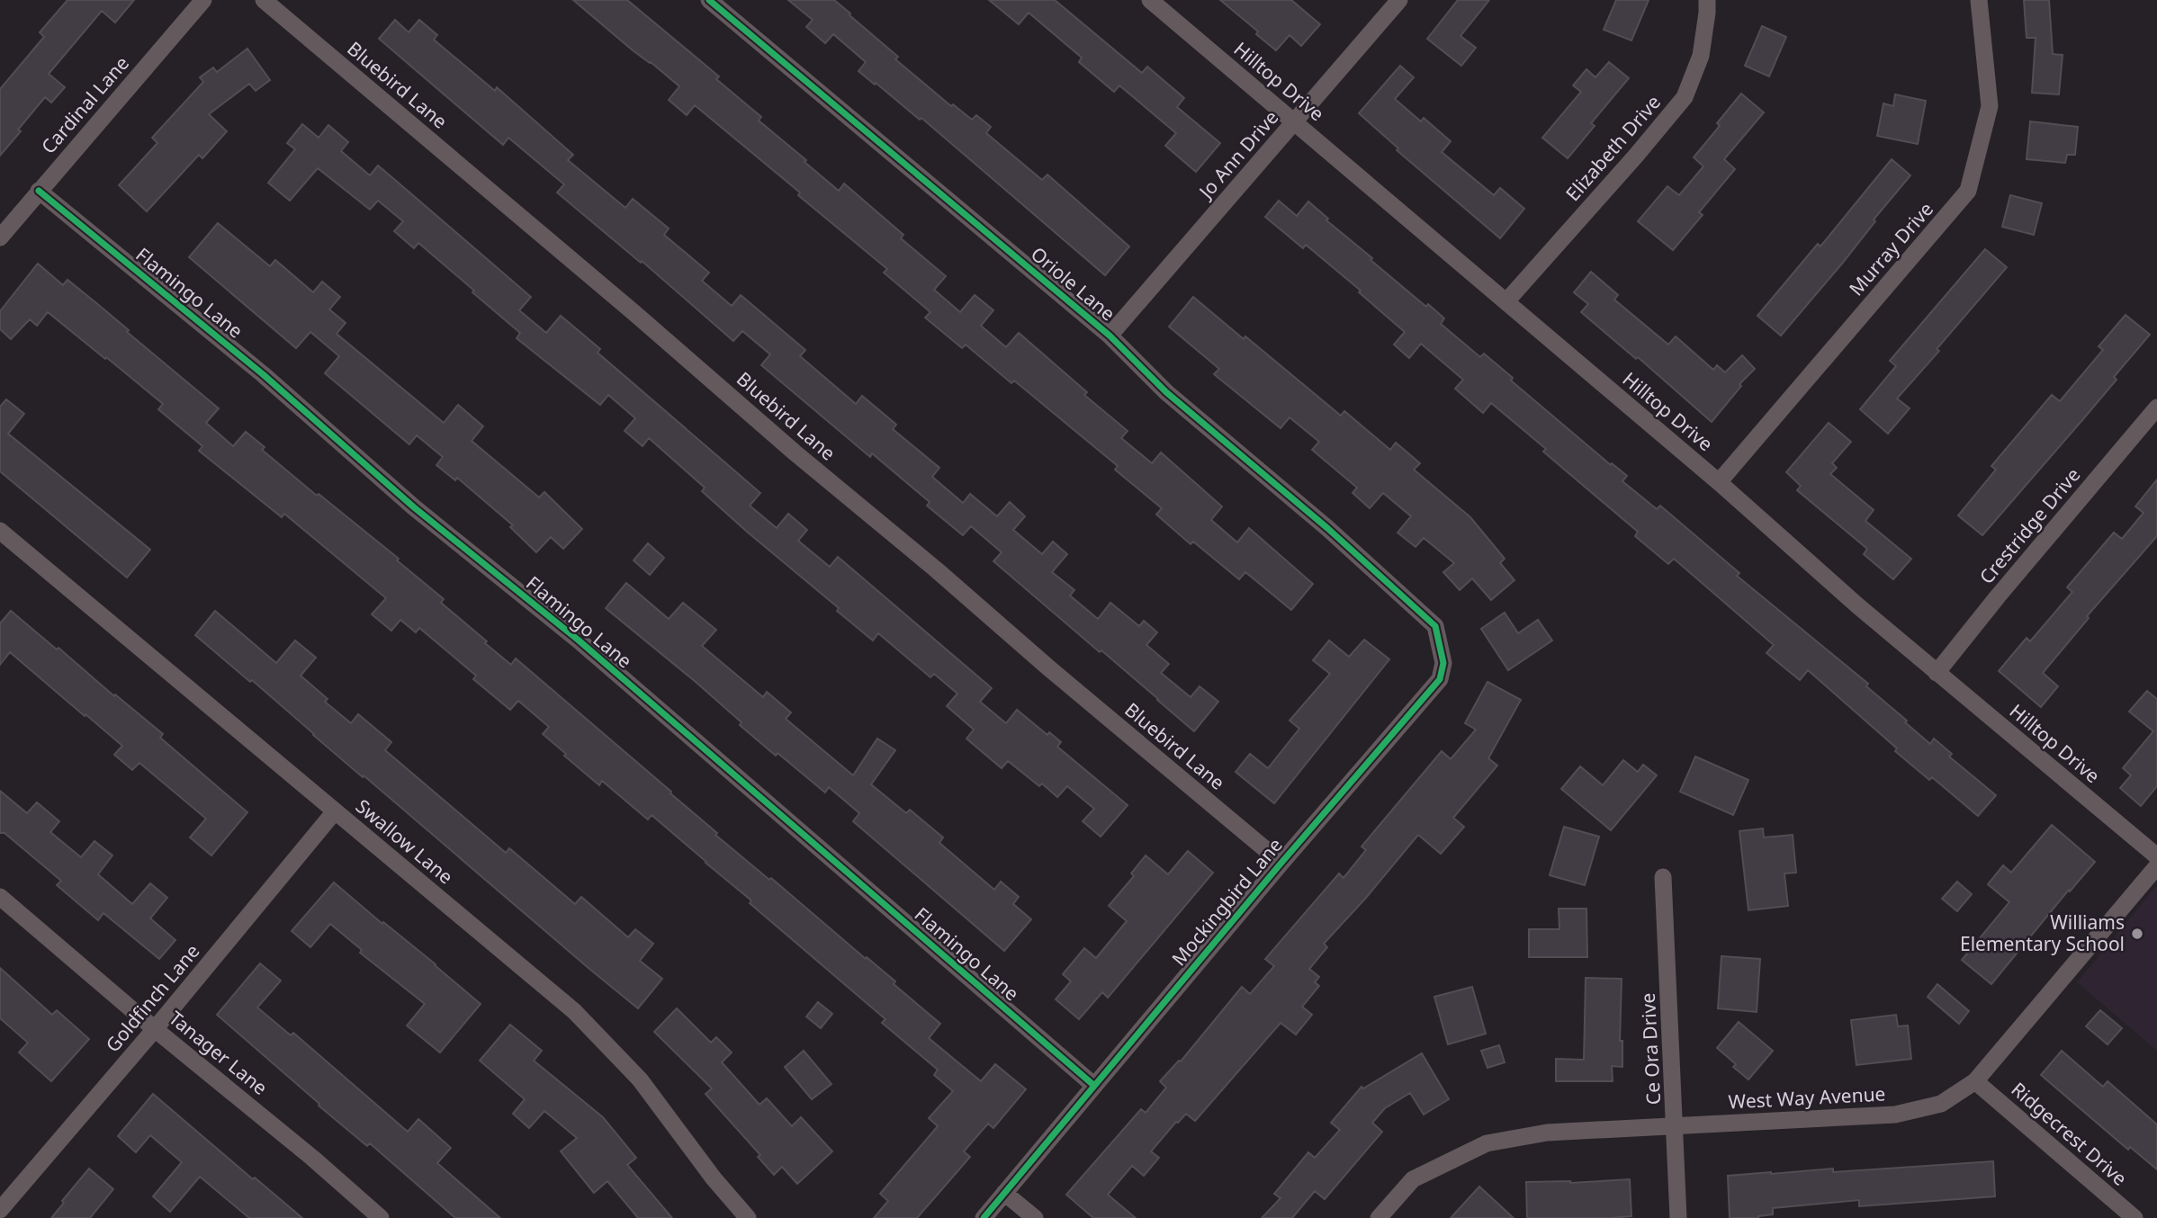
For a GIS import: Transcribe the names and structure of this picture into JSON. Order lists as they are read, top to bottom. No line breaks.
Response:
{"streets":{"street":["Hilltop Drive","Bluebird Lane","Cardinal Lane","Elizabeth Drive","Jo Ann Drive","Murray Drive","Oriole Lane","Flamingo Lane","Crestridge Drive","Swallow Lane","Mockingbird Lane","Goldfinch Lane","Ce Ora Drive","Tanager Lane","West Way Avenue","Ridgecrest Drive"]},"crossings":[["Hilltop Drive","Elizabeth Drive"],["Hilltop Drive","Jo Ann Drive"],["Hilltop Drive","Murray Drive"],["Hilltop Drive","Crestridge Drive"],["Bluebird Lane","Mockingbird Lane"],["Cardinal Lane","Flamingo Lane"],["Jo Ann Drive","Oriole Lane"],["Oriole Lane","Mockingbird Lane"],["Flamingo Lane","Mockingbird Lane"],["Swallow Lane","Goldfinch Lane"],["Goldfinch Lane","Tanager Lane"],["Ce Ora Drive","West Way Avenue"],["West Way Avenue","Ridgecrest Drive"]],"places":["Williams Elementary School"]}
